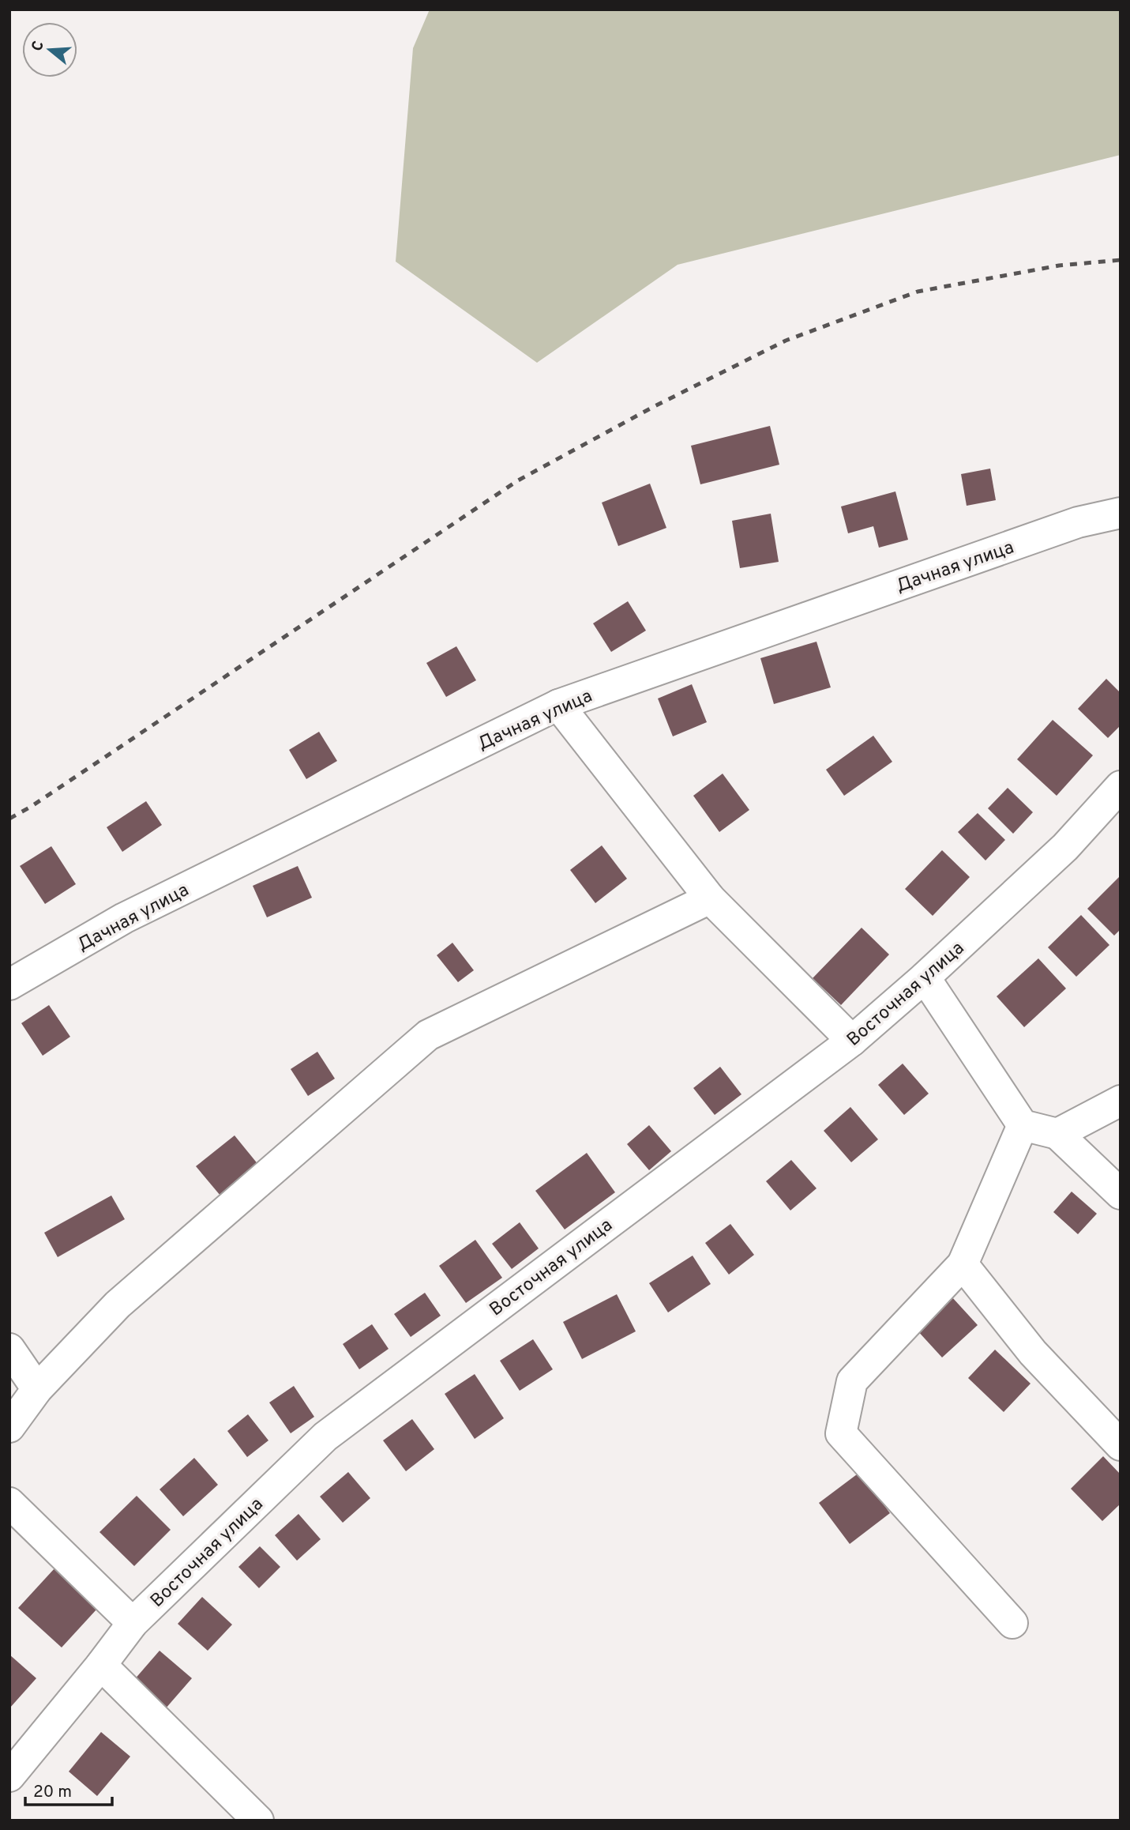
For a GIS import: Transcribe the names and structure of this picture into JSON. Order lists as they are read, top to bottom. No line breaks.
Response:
{"streets":{"street":["Дачная улица","Восточная улица"]},"scale_bar":"20 m","north":"left"}
